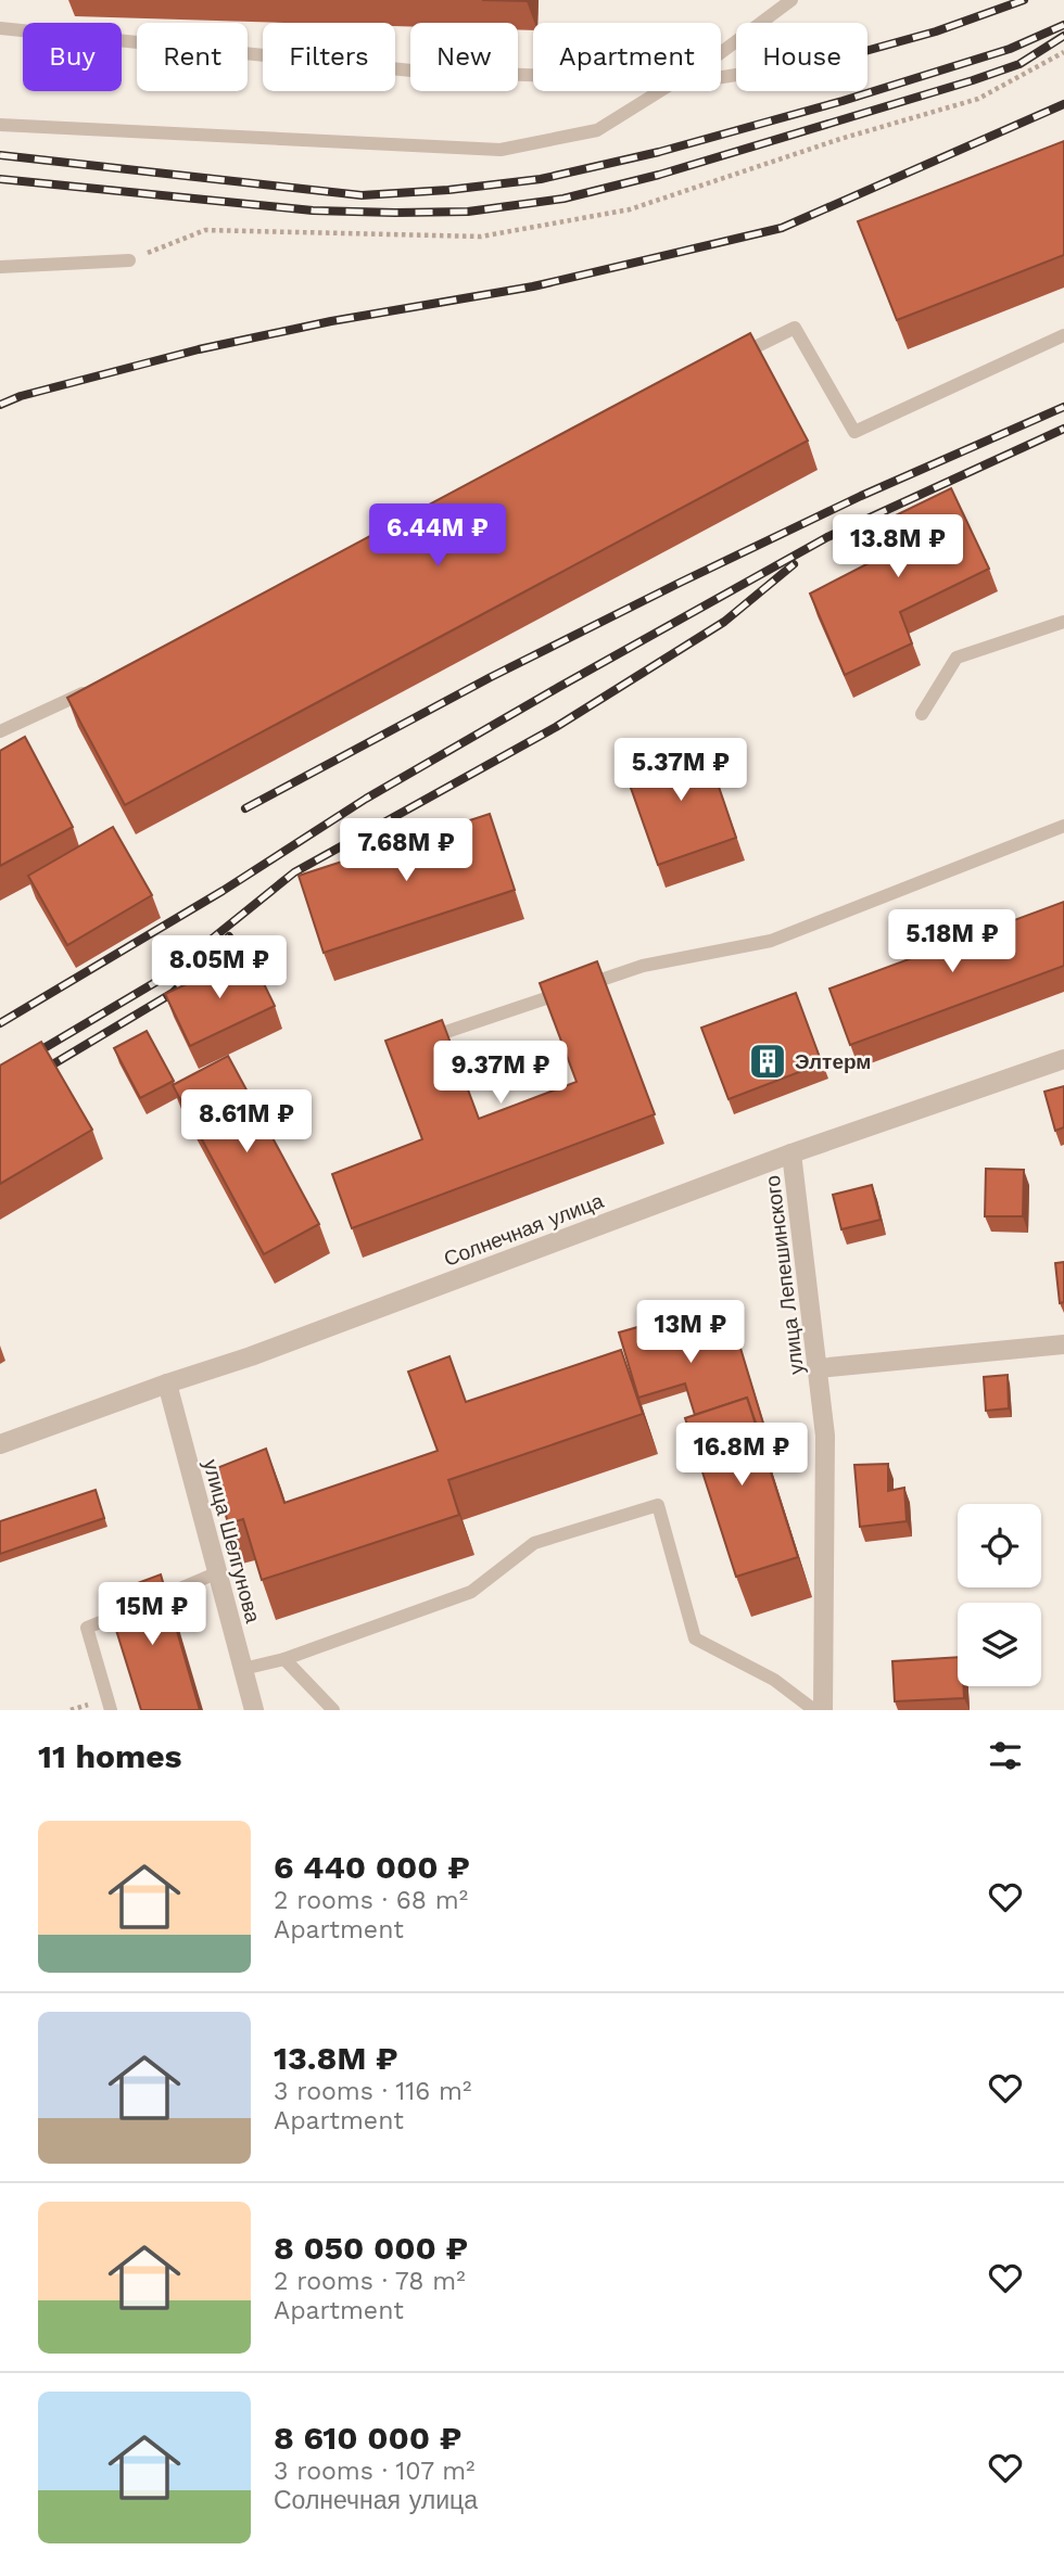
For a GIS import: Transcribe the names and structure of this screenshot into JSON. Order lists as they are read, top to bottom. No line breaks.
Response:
{"streets":{"street":["Солнечная улица","улица Лепешинского","улица Шелгунова"]},"crossings":[["Солнечная улица","улица Лепешинского"],["Солнечная улица","улица Шелгунова"]],"places":{"building":["Элтерм"]},"page":{"chip":["Buy","Rent","Filters","New","Apartment","House"],"price":["6.44M ₽","13.8M ₽","5.37M ₽","7.68M ₽","5.18M ₽","8.05M ₽","9.37M ₽","8.61M ₽","13M ₽","16.8M ₽","15M ₽"],"heading":"11 homes","list":[{"name":"6 440 000 ₽","note":"2 rooms · 68 m² · Apartment"},{"name":"13.8M ₽","note":"3 rooms · 116 m² · Apartment"},{"name":"8 050 000 ₽","note":"2 rooms · 78 m² · Apartment"},{"name":"8 610 000 ₽","note":"3 rooms · 107 m² · Солнечная улица"}]}}
